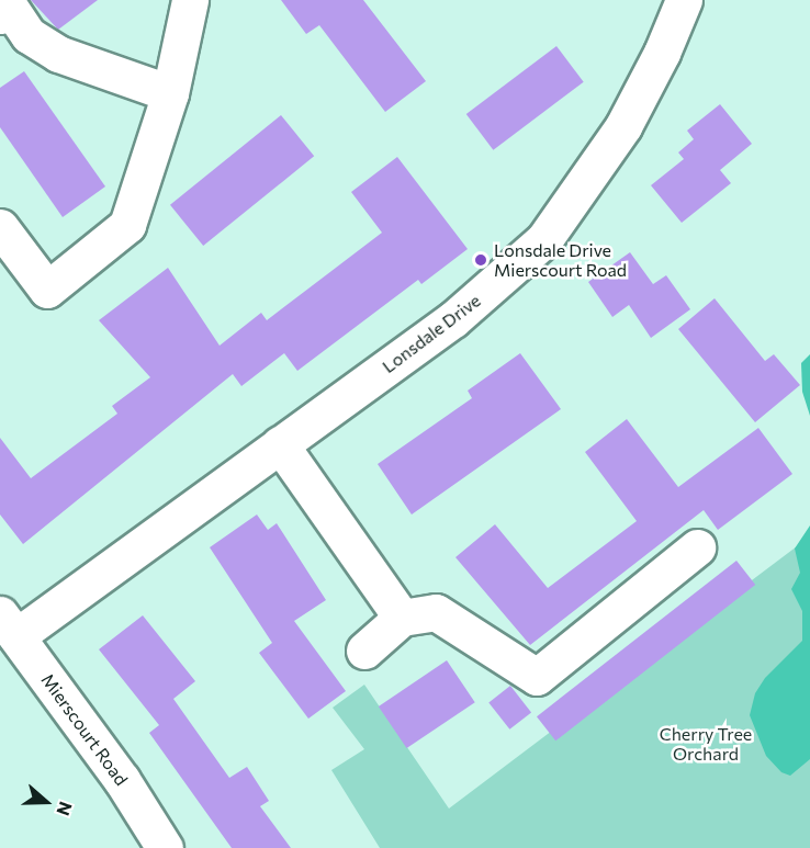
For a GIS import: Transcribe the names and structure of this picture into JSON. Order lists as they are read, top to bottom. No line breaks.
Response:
{"streets":{"street":["Lonsdale Drive","Mierscourt Road"]},"crossings":[["Lonsdale Drive","Mierscourt Road"]],"parks":["Cherry Tree Orchard"],"places":["Lonsdale Drive Mierscourt Road"],"north":"right"}
